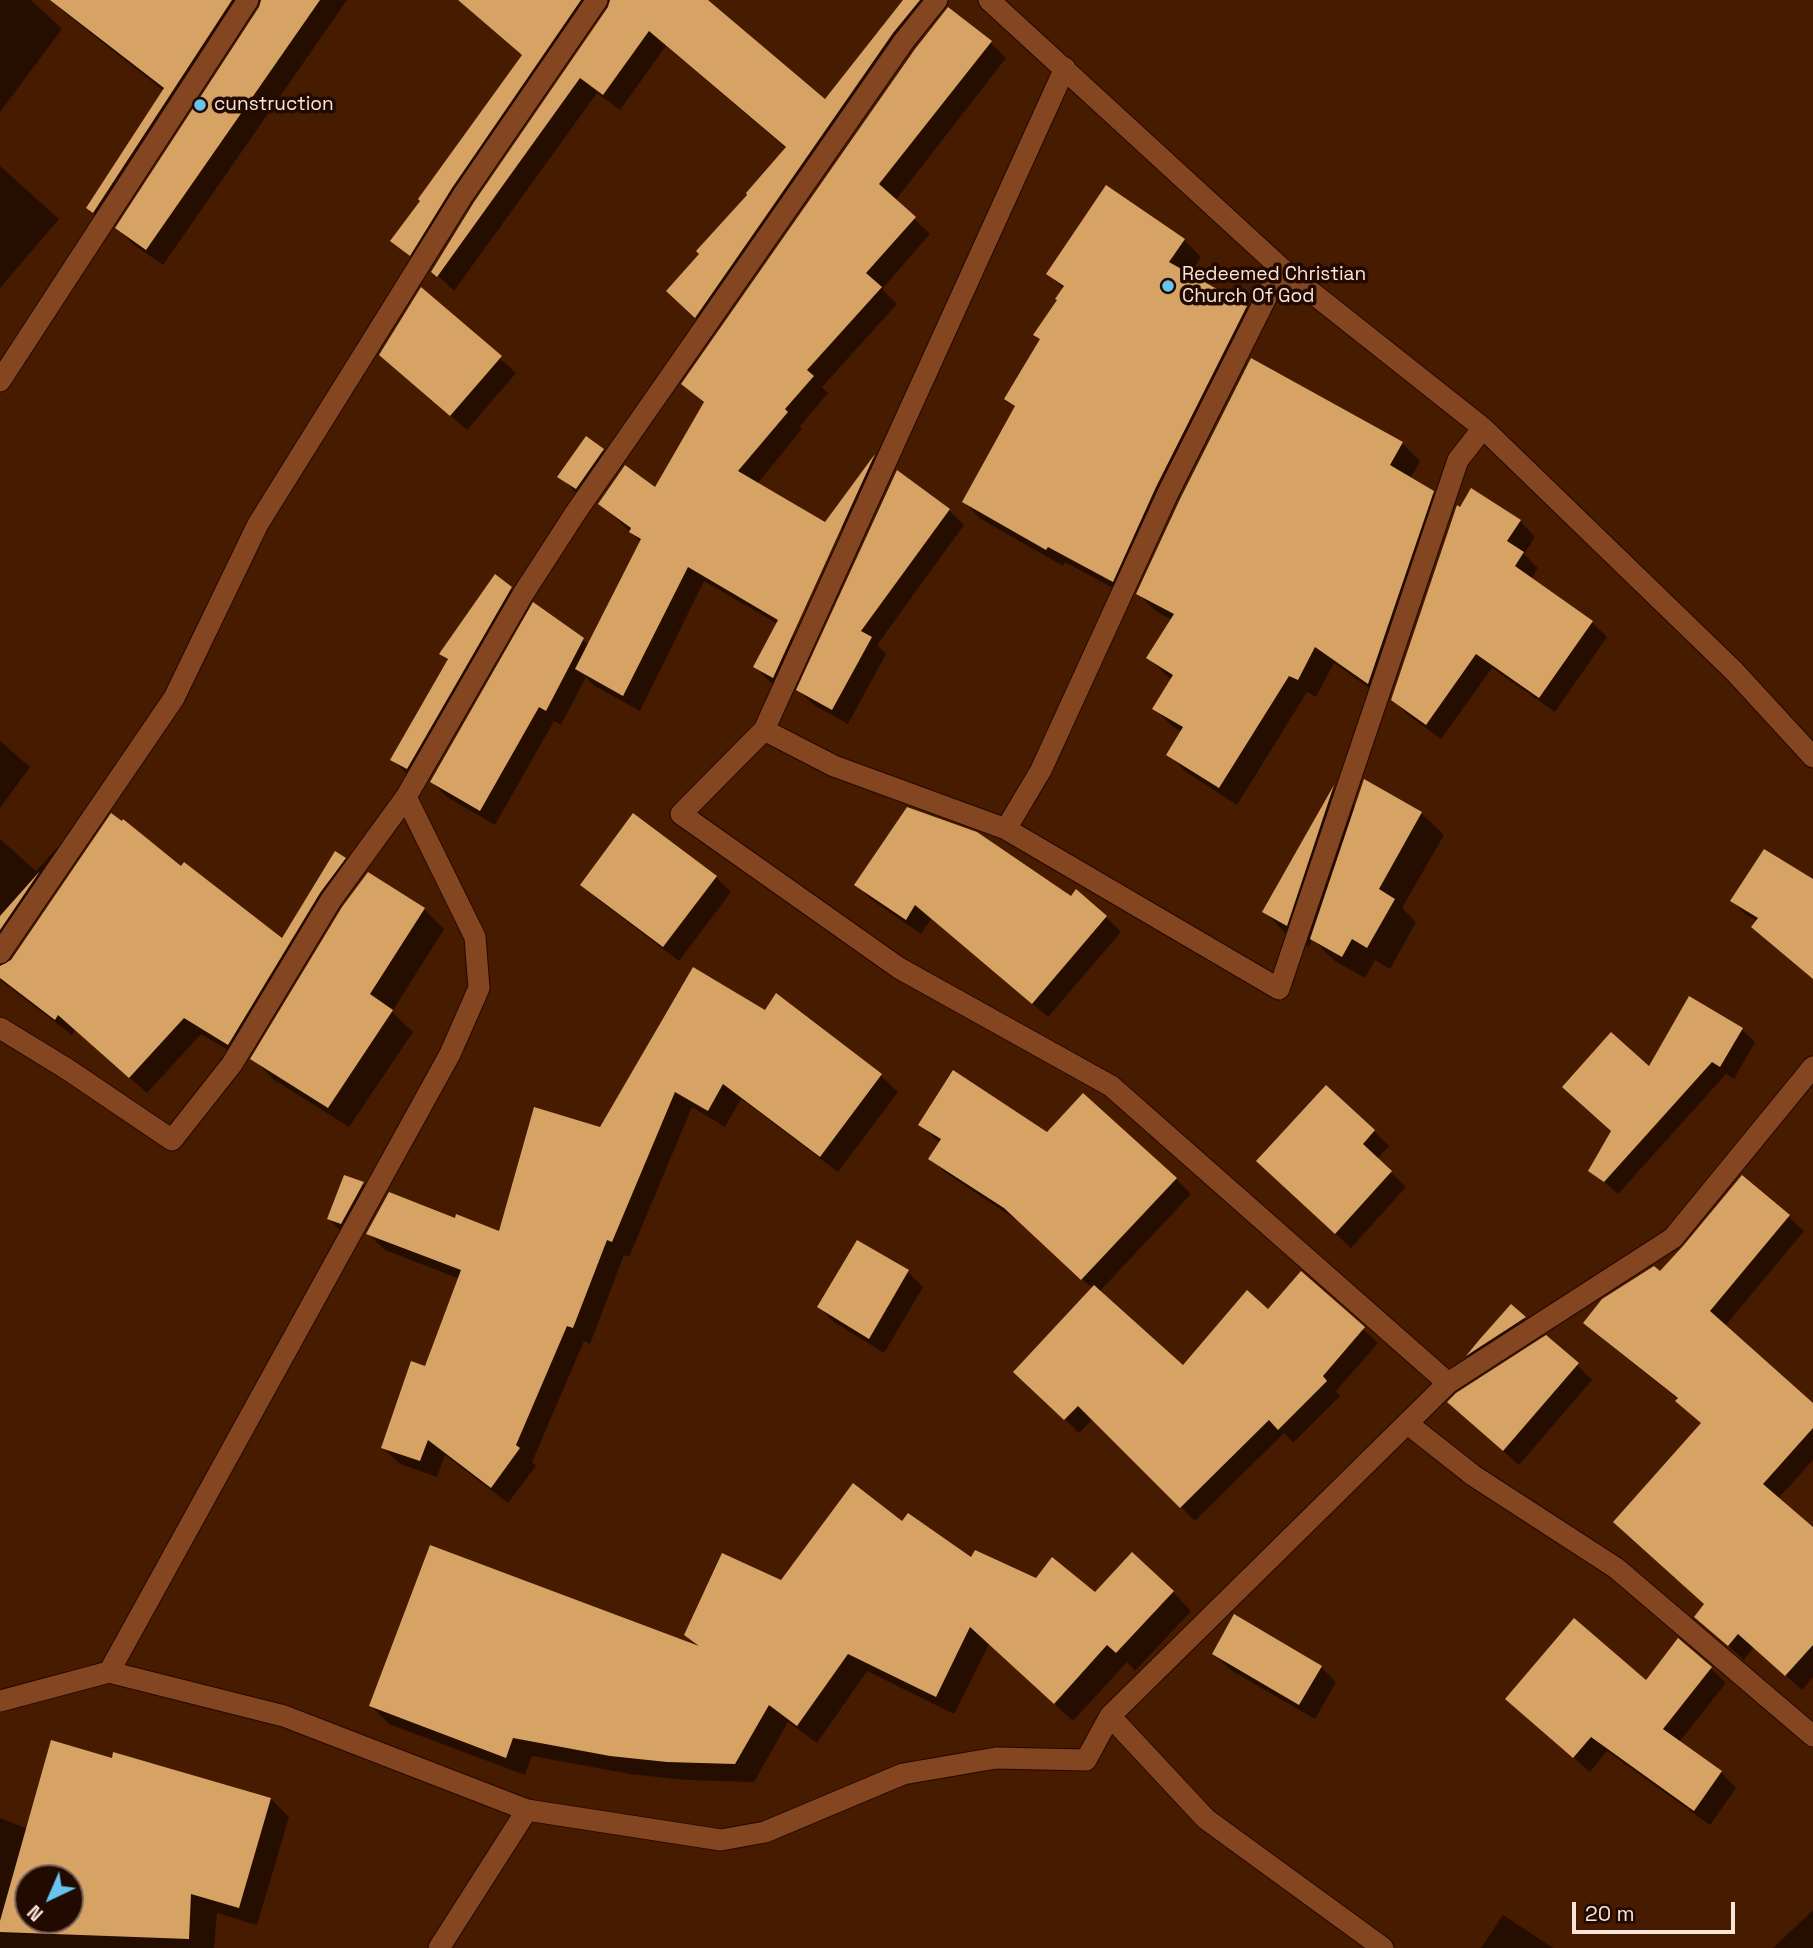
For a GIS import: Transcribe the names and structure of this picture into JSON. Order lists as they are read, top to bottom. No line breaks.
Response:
{"places":["cunstruction","Redeemed Christian Church Of God"],"scale_bar":"20 m","north":"bottom left"}
